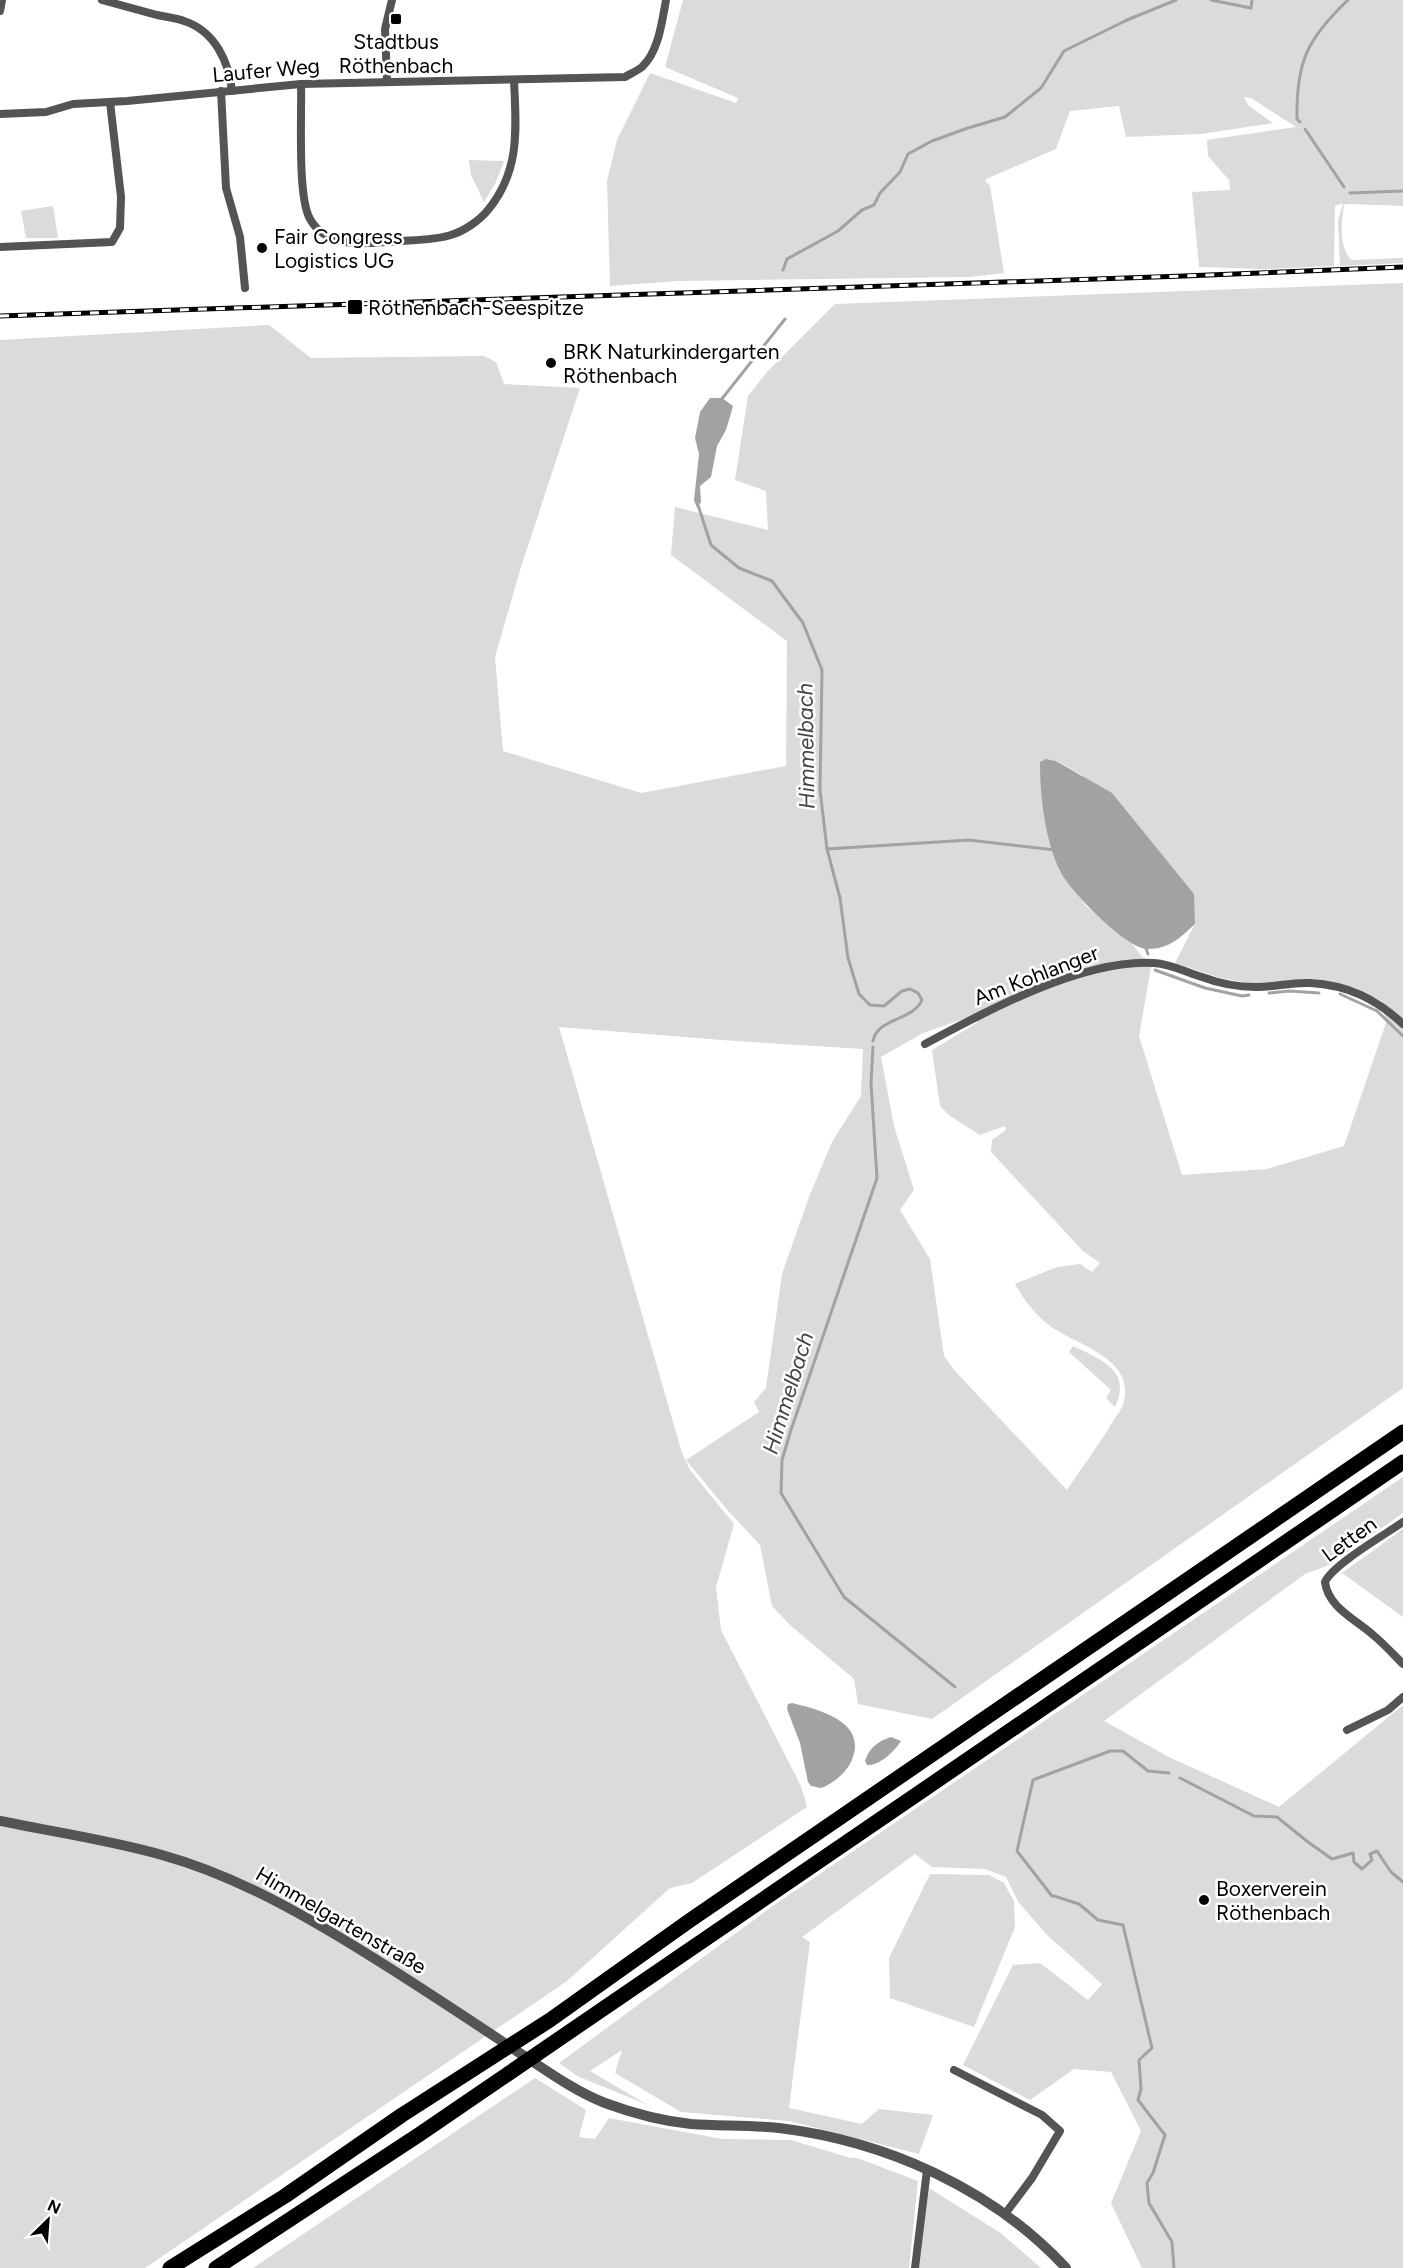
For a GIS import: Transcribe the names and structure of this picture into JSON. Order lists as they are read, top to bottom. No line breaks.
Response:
{"streets":{"street":["Laufer Weg","Am Kohlanger","Letten","Himmelgartenstraße"]},"water":["Himmelbach"],"places":{"transit":["Stadtbus Röthenbach","Röthenbach-Seespitze"],"other":["Fair Congress Logistics UG","BRK Naturkindergarten Röthenbach","Boxerverein Röthenbach"]},"north":"top right"}
